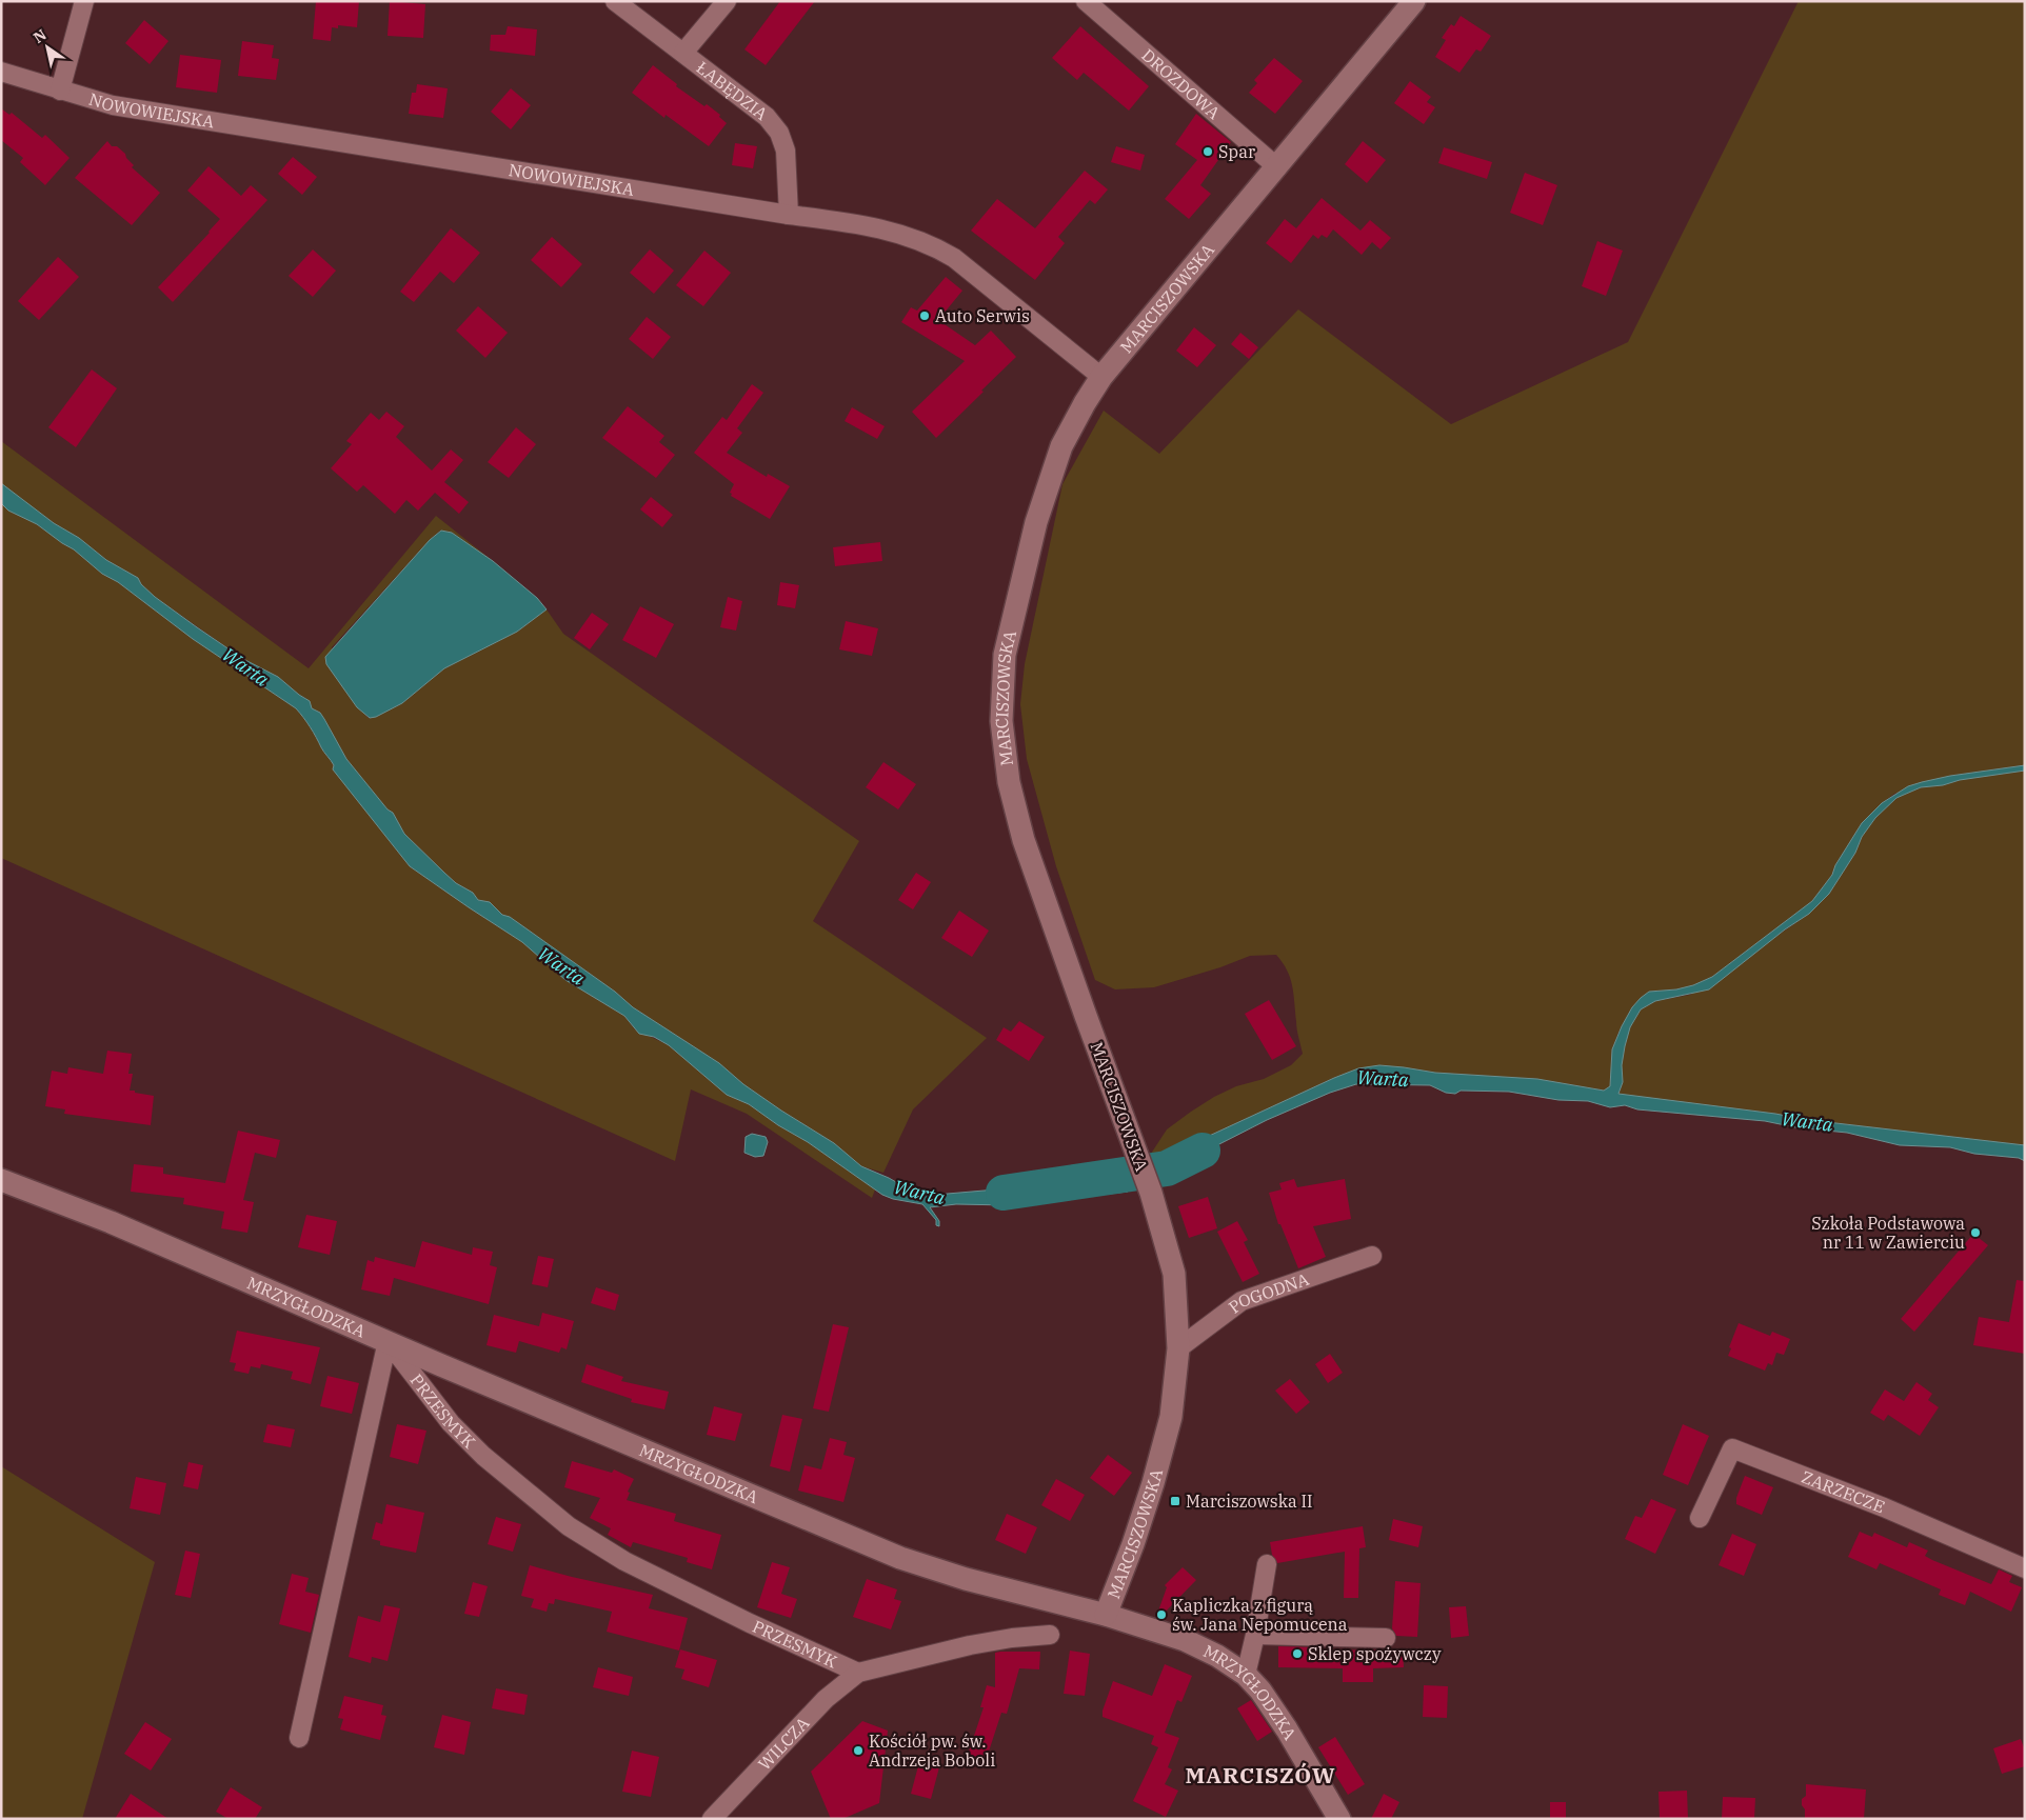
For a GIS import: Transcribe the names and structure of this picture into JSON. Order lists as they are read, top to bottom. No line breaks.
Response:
{"streets":{"street":["DROZDOWA","ŁABĘDZIA","NOWOWIEJSKA","MARCISZOWSKA","POGODNA","MRZYGŁODZKA","PRZESMYK","ZARZECZE","WILCZA"]},"crossings":[["DROZDOWA","MARCISZOWSKA"],["ŁABĘDZIA","NOWOWIEJSKA"],["NOWOWIEJSKA","MARCISZOWSKA"],["MARCISZOWSKA","POGODNA"],["MARCISZOWSKA","MRZYGŁODZKA"],["MRZYGŁODZKA","PRZESMYK"],["PRZESMYK","WILCZA"]],"districts":["MARCISZÓW"],"water":["Warta"],"places":{"other":["Spar","Auto Serwis","Szkoła Podstawowa nr 11 w Zawierciu","Kapliczka z figurą św. Jana Nepomucena","Sklep spożywczy","Kościół pw. św. Andrzeja Boboli"],"transit":["Marciszowska II"]},"north":"top left"}
